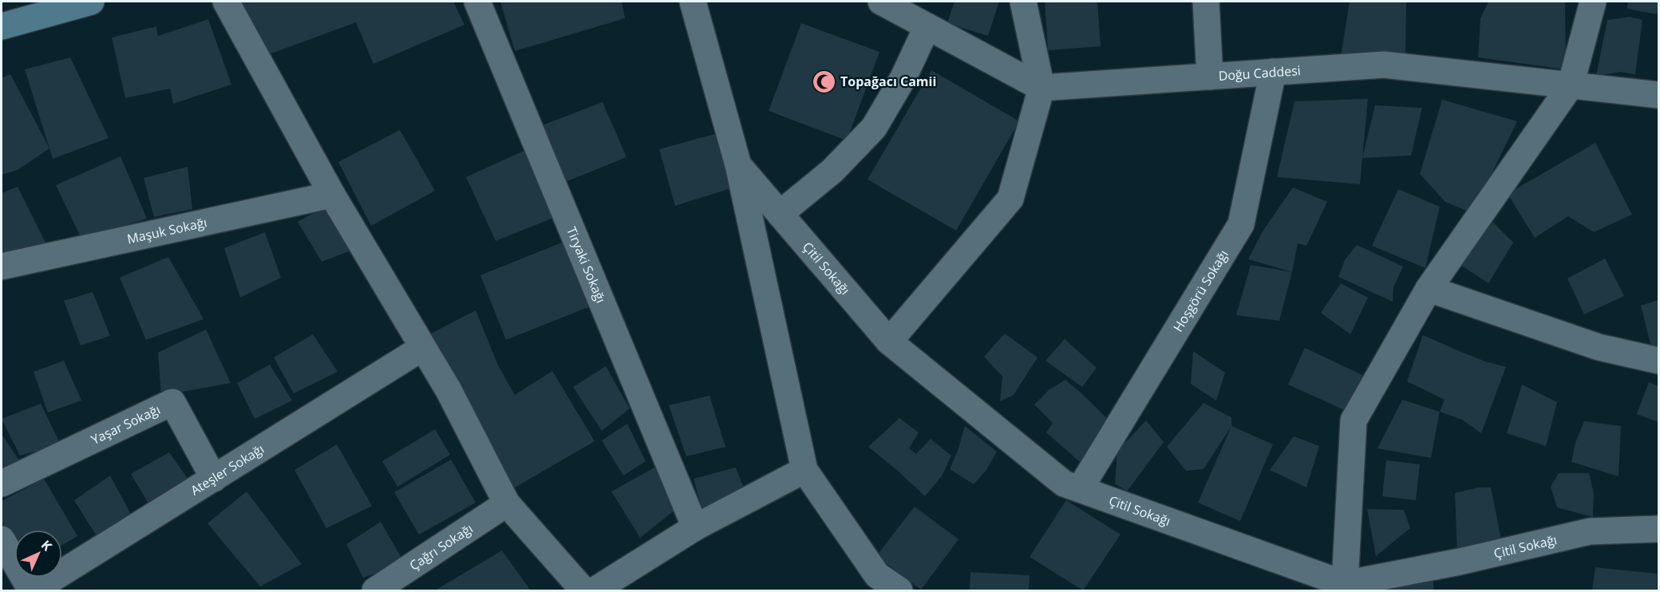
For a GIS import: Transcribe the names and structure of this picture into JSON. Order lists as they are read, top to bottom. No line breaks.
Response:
{"streets":{"street":["Doğu Caddesi","Maşuk Sokağı","Tiryaki Sokağı","Çitil Sokağı","Hoşgörü Sokağı","Yaşar Sokağı","Ateşler Sokağı","Çağrı Sokağı"]},"crossings":[["Doğu Caddesi","Hoşgörü Sokağı"],["Çitil Sokağı","Hoşgörü Sokağı"],["Yaşar Sokağı","Ateşler Sokağı"]],"places":{"mosque":["Topağacı Camii"]},"north":"top right"}
